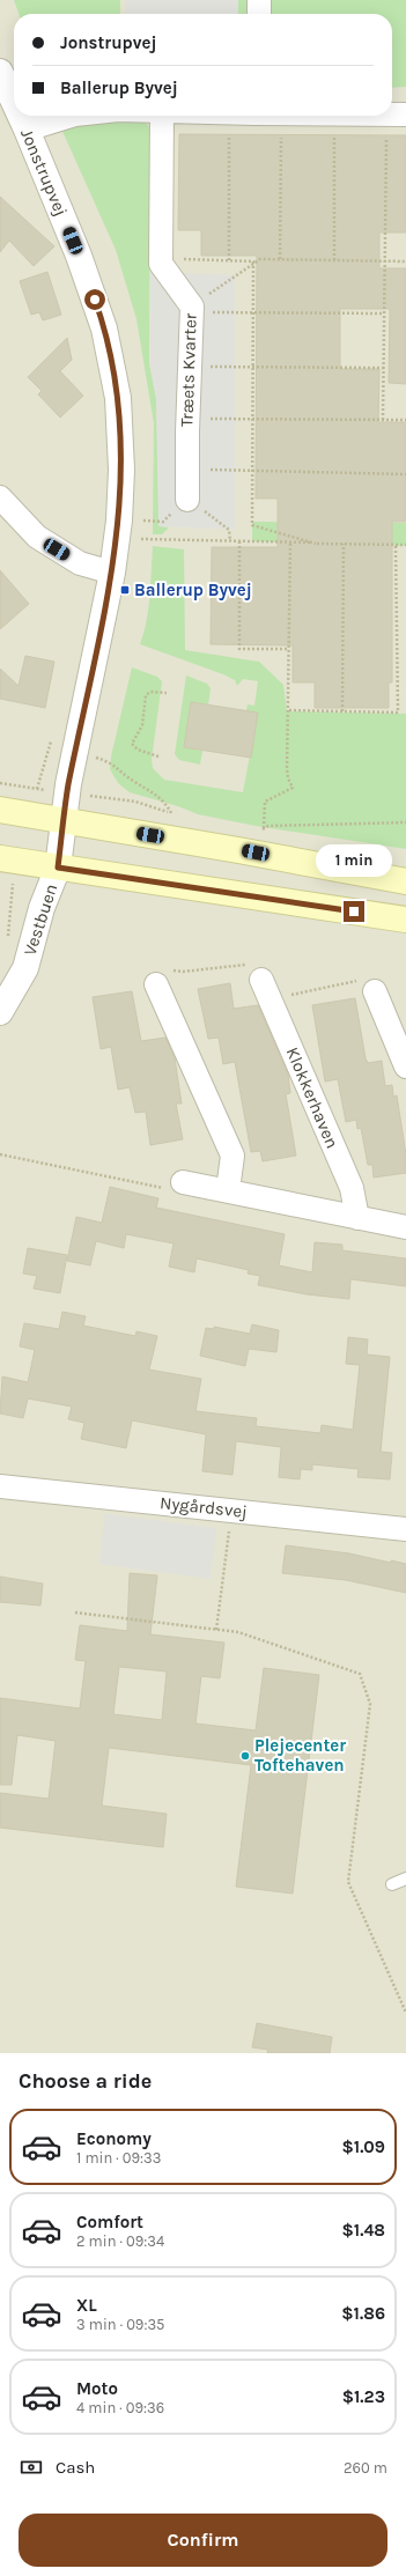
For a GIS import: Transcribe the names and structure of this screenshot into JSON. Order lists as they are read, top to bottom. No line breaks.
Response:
{"streets":{"street":["Jonstrupvej","Træets Kvarter","Vestbuen","Klokkerhaven","Nygårdsvej"]},"crossings":[["Jonstrupvej","Vestbuen"]],"places":{"transit":["Ballerup Byvej"],"other":["Plejecenter Toftehaven"]},"page":{"banner":["Jonstrupvej","Ballerup Byvej"],"bubble":"1 min","heading":"Choose a ride","list":[{"name":"Economy","note":"1 min · 09:33","value":"$1.09"},{"name":"Comfort","note":"2 min · 09:34","value":"$1.48"},{"name":"XL","note":"3 min · 09:35","value":"$1.86"},{"name":"Moto","note":"4 min · 09:36","value":"$1.23"}],"pay":["Cash","260 m"],"buttons":"Confirm"}}
